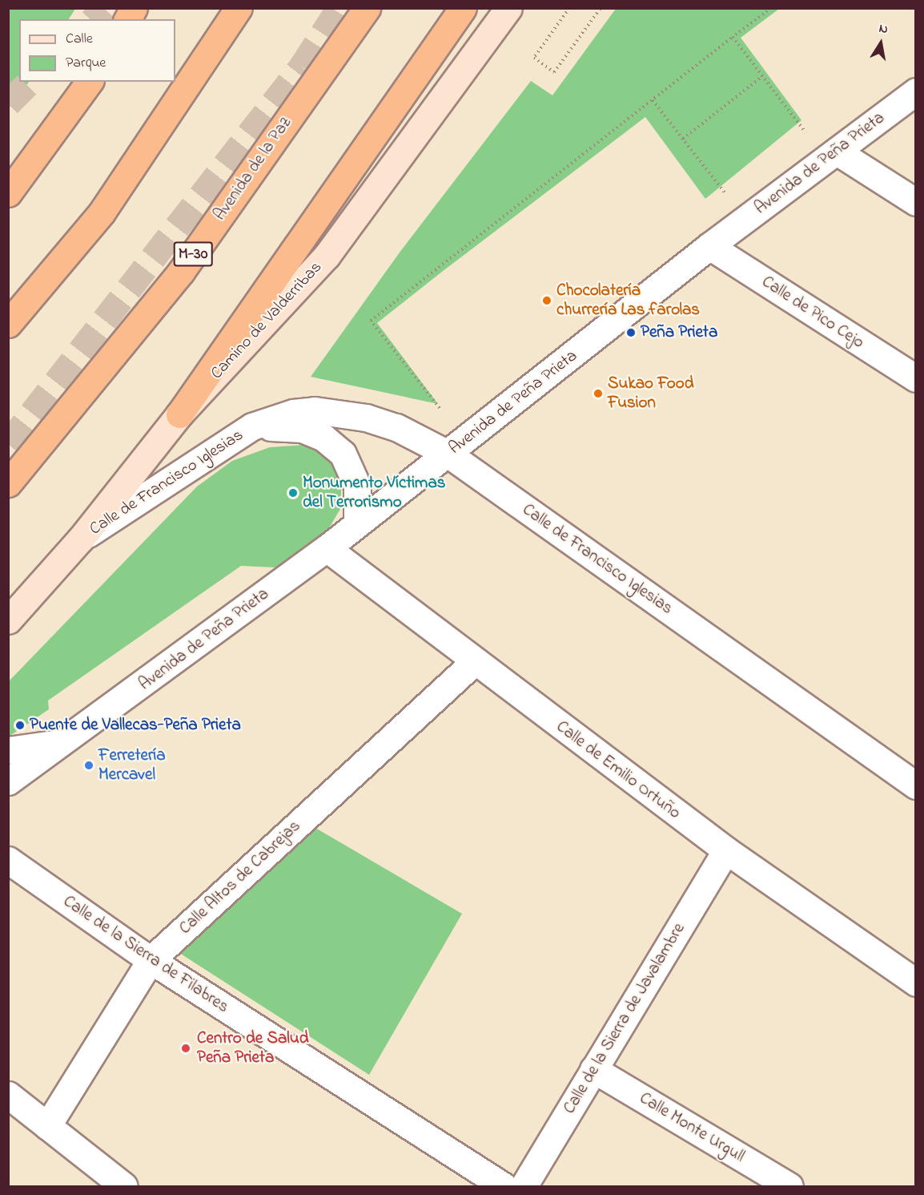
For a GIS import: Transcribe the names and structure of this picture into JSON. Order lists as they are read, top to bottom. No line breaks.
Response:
{"streets":{"highway":["Avenida de la Paz","M-30"],"main road":["Camino de Valderribas"],"street":["Avenida de Peña Prieta","Calle de Pico Cejo","Calle de Francisco Iglesias","Calle de Emilio Ortuño","Calle Altos de Cabrejas","Calle de la Sierra de Filabres","Calle de la Sierra de Javalambre","Calle Monte Urgull"]},"crossings":[["Avenida de Peña Prieta","Calle de Pico Cejo"],["Avenida de Peña Prieta","Calle de Francisco Iglesias"],["Avenida de Peña Prieta","Calle de Emilio Ortuño"],["Camino de Valderribas","Calle de Francisco Iglesias"],["Calle de Emilio Ortuño","Calle Altos de Cabrejas"],["Calle de Emilio Ortuño","Calle de la Sierra de Javalambre"],["Calle Altos de Cabrejas","Calle de la Sierra de Filabres"],["Calle de la Sierra de Javalambre","Calle Monte Urgull"]],"places":["Chocolatería churrería Las farolas","Peña Prieta","Sukao Food Fusion","Monumento Víctimas del Terrorismo","Puente de Vallecas-Peña Prieta","Ferretería Mercavel","Centro de Salud Peña Prieta"],"legend":["Calle","Parque"],"north":"top"}
